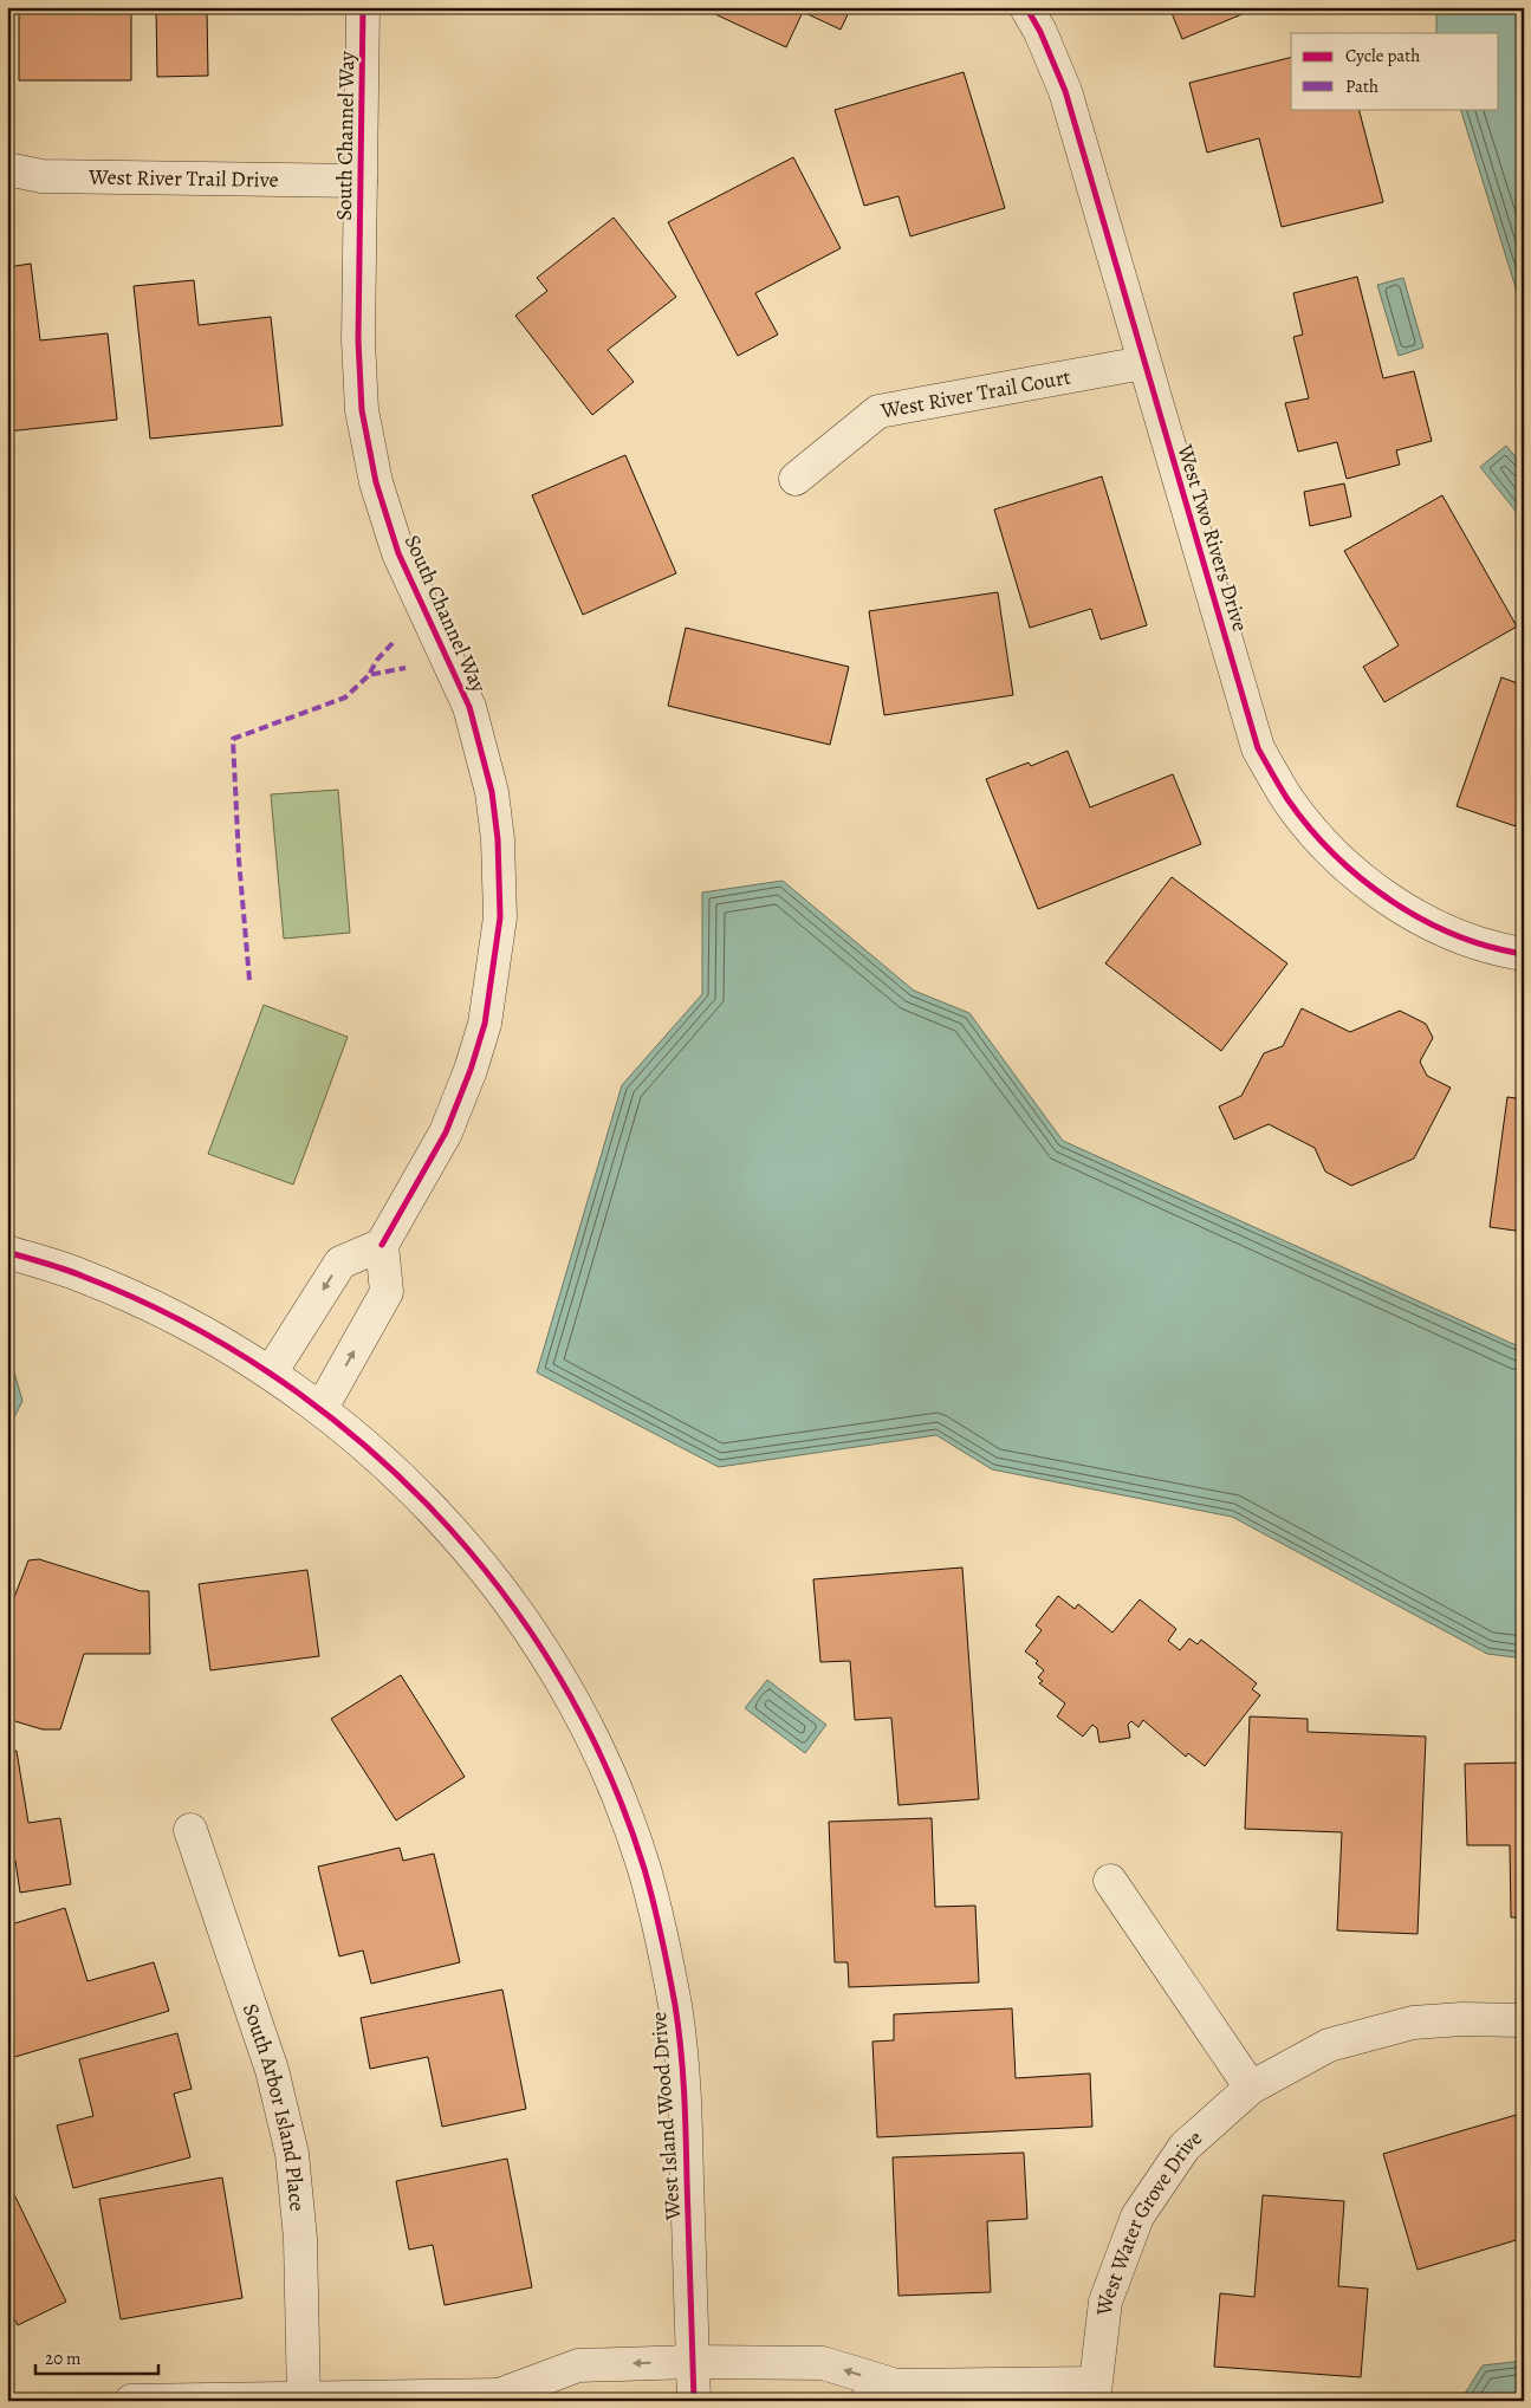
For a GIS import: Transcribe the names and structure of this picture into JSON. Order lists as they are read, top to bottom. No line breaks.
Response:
{"streets":{"street":["South Channel Way","West River Trail Drive","West River Trail Court","West Two Rivers Drive","South Arbor Island Place","West Island Wood Drive","West Water Grove Drive"]},"crossings":[["South Channel Way","West River Trail Drive"],["West River Trail Court","West Two Rivers Drive"]],"legend":["Cycle path","Path"],"scale_bar":"20 m"}
